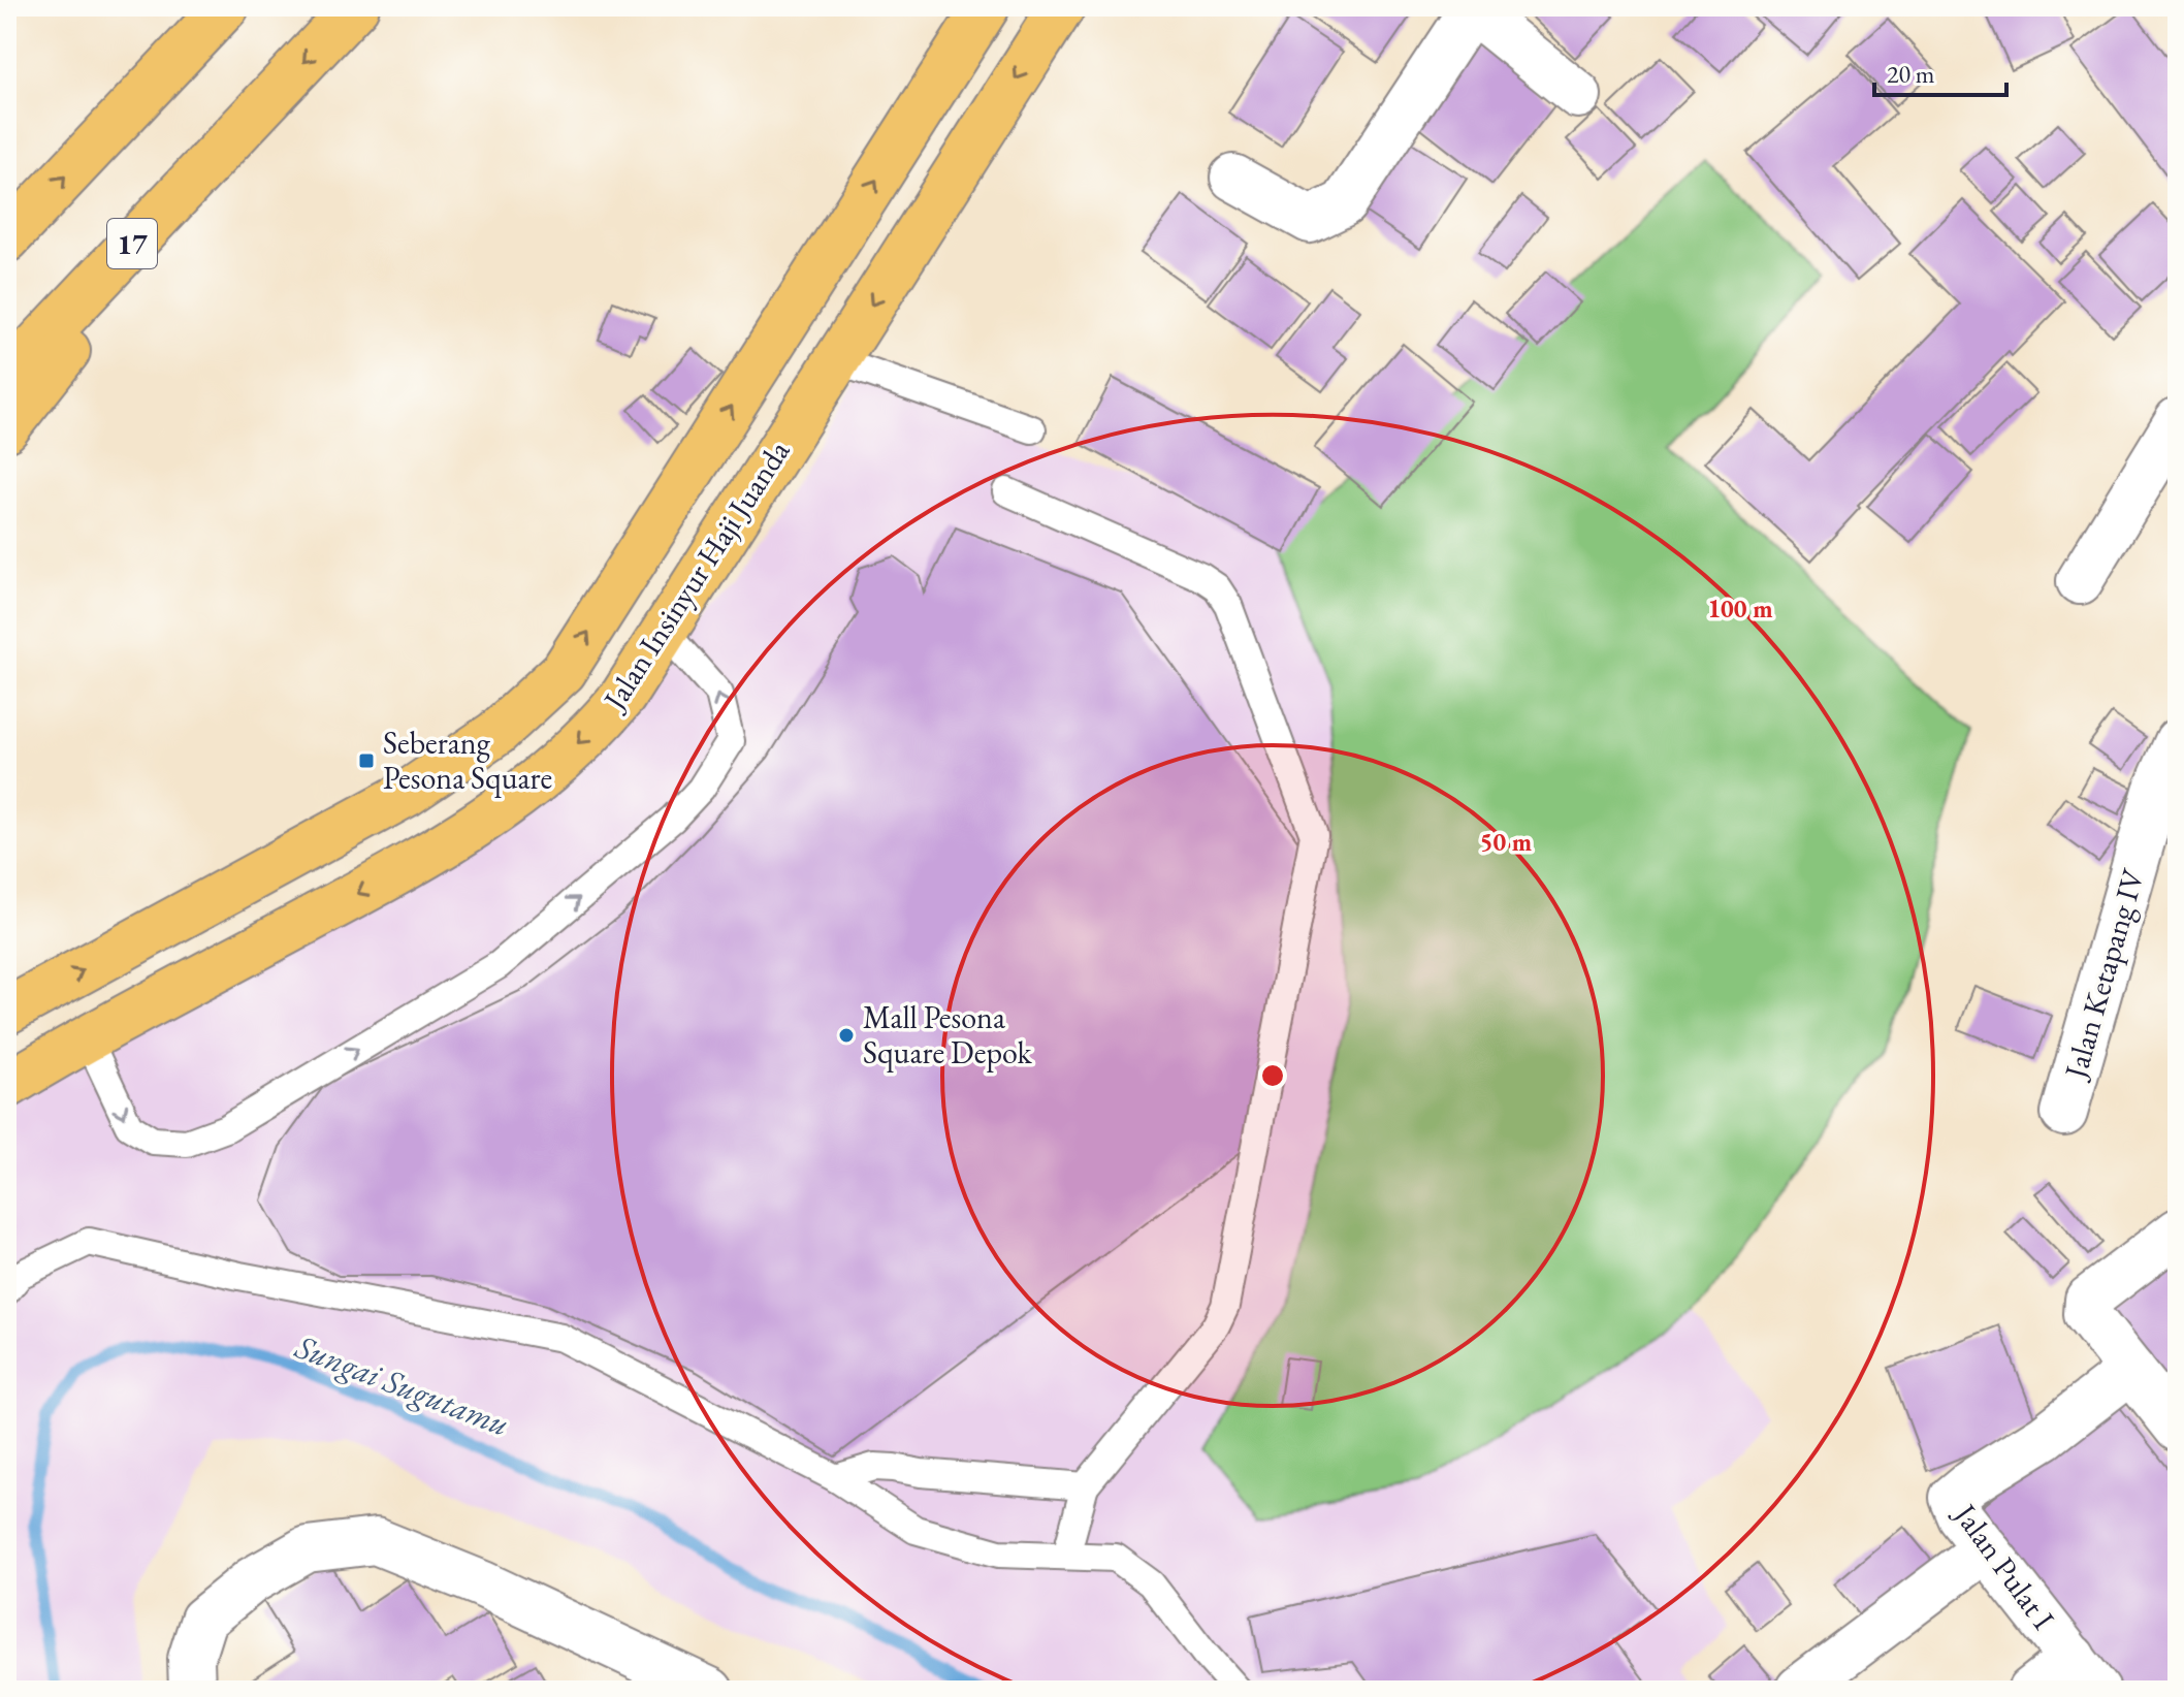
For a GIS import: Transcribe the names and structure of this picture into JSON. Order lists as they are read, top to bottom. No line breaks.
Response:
{"streets":{"highway":["17","Jalan Insinyur Haji Juanda"],"street":["Jalan Ketapang IV","Jalan Pulat I"]},"water":["Sungai Sugutamu"],"places":{"transit":["Seberang Pesona Square"],"other":["Mall Pesona Square Depok"]},"scale_bar":"20 m","rings":["100 m","50 m"]}
